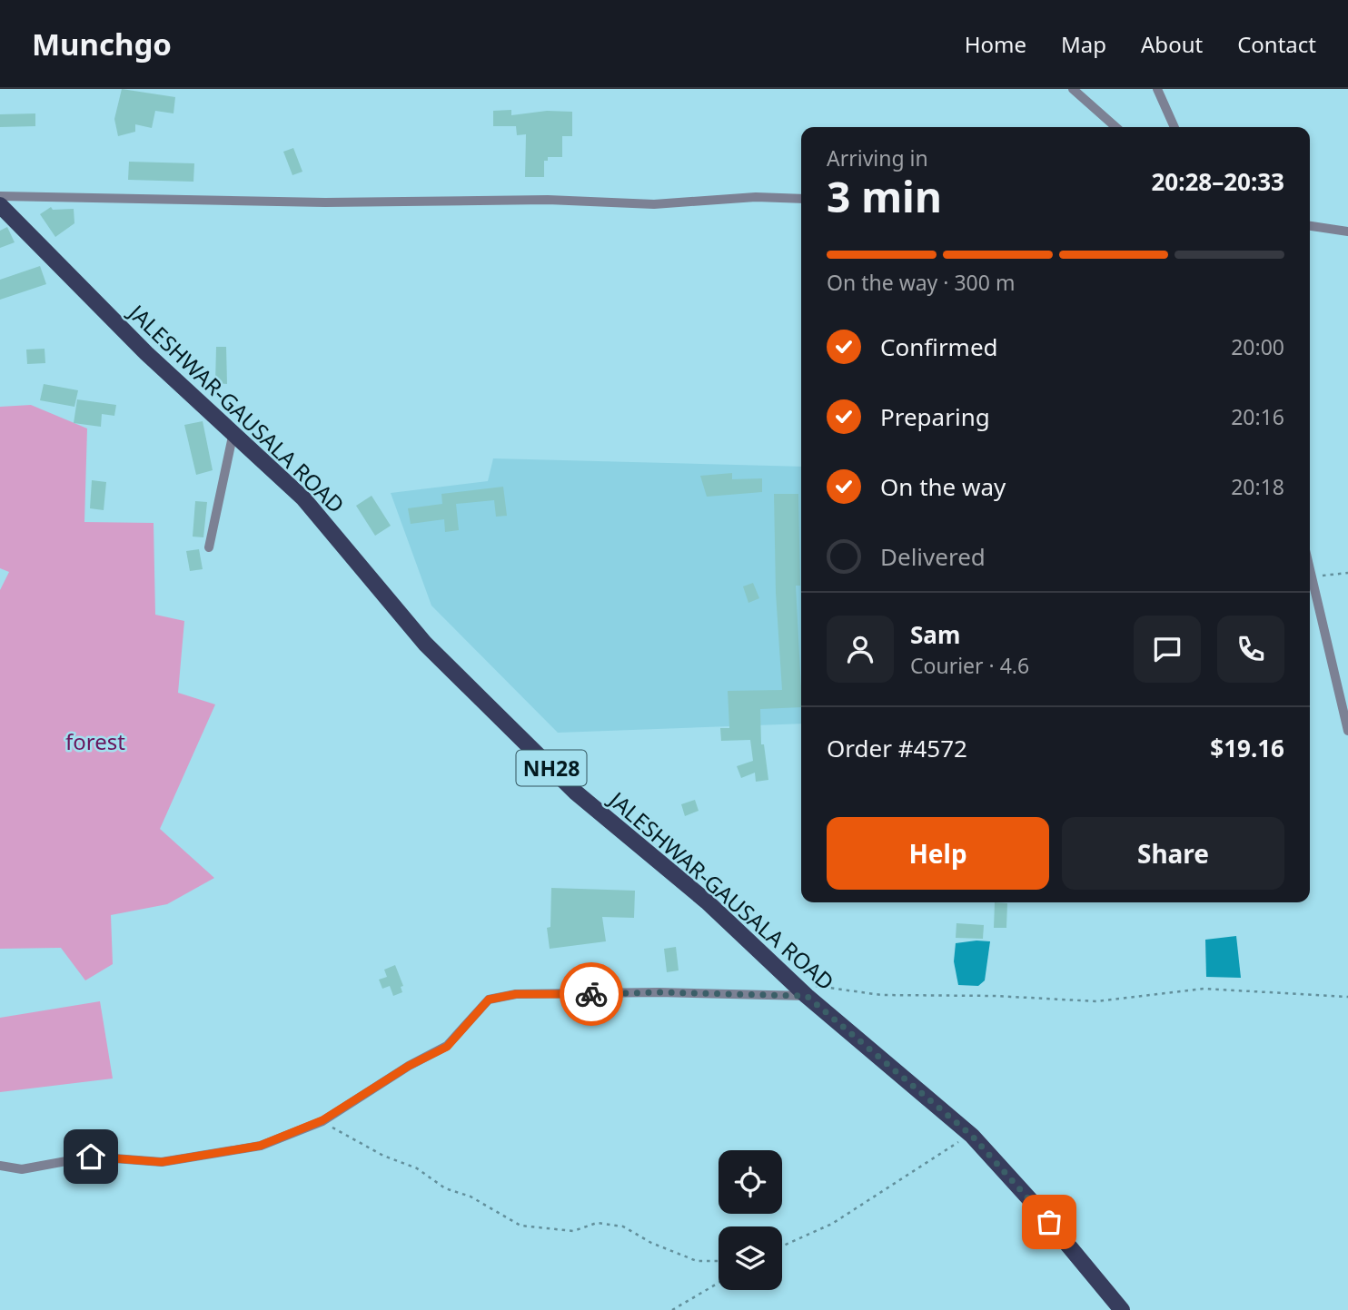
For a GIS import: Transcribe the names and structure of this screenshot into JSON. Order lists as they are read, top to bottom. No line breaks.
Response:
{"streets":{"main road":["JALESHWAR-GAUSALA ROAD","NH28"]},"parks":["forest"],"page":{"header":"Munchgo","nav":["Home","Map","About","Contact"],"heading":["3 min","Arriving in","20:28–20:33"],"panel":["Sam","Courier · 4.6","Order #4572","$19.16"],"bar":"On the way · 300 m","list":[["Confirmed","20:00"],["Preparing","20:16"],["On the way","20:18"],"Delivered"],"buttons":["Help","Share"]}}
